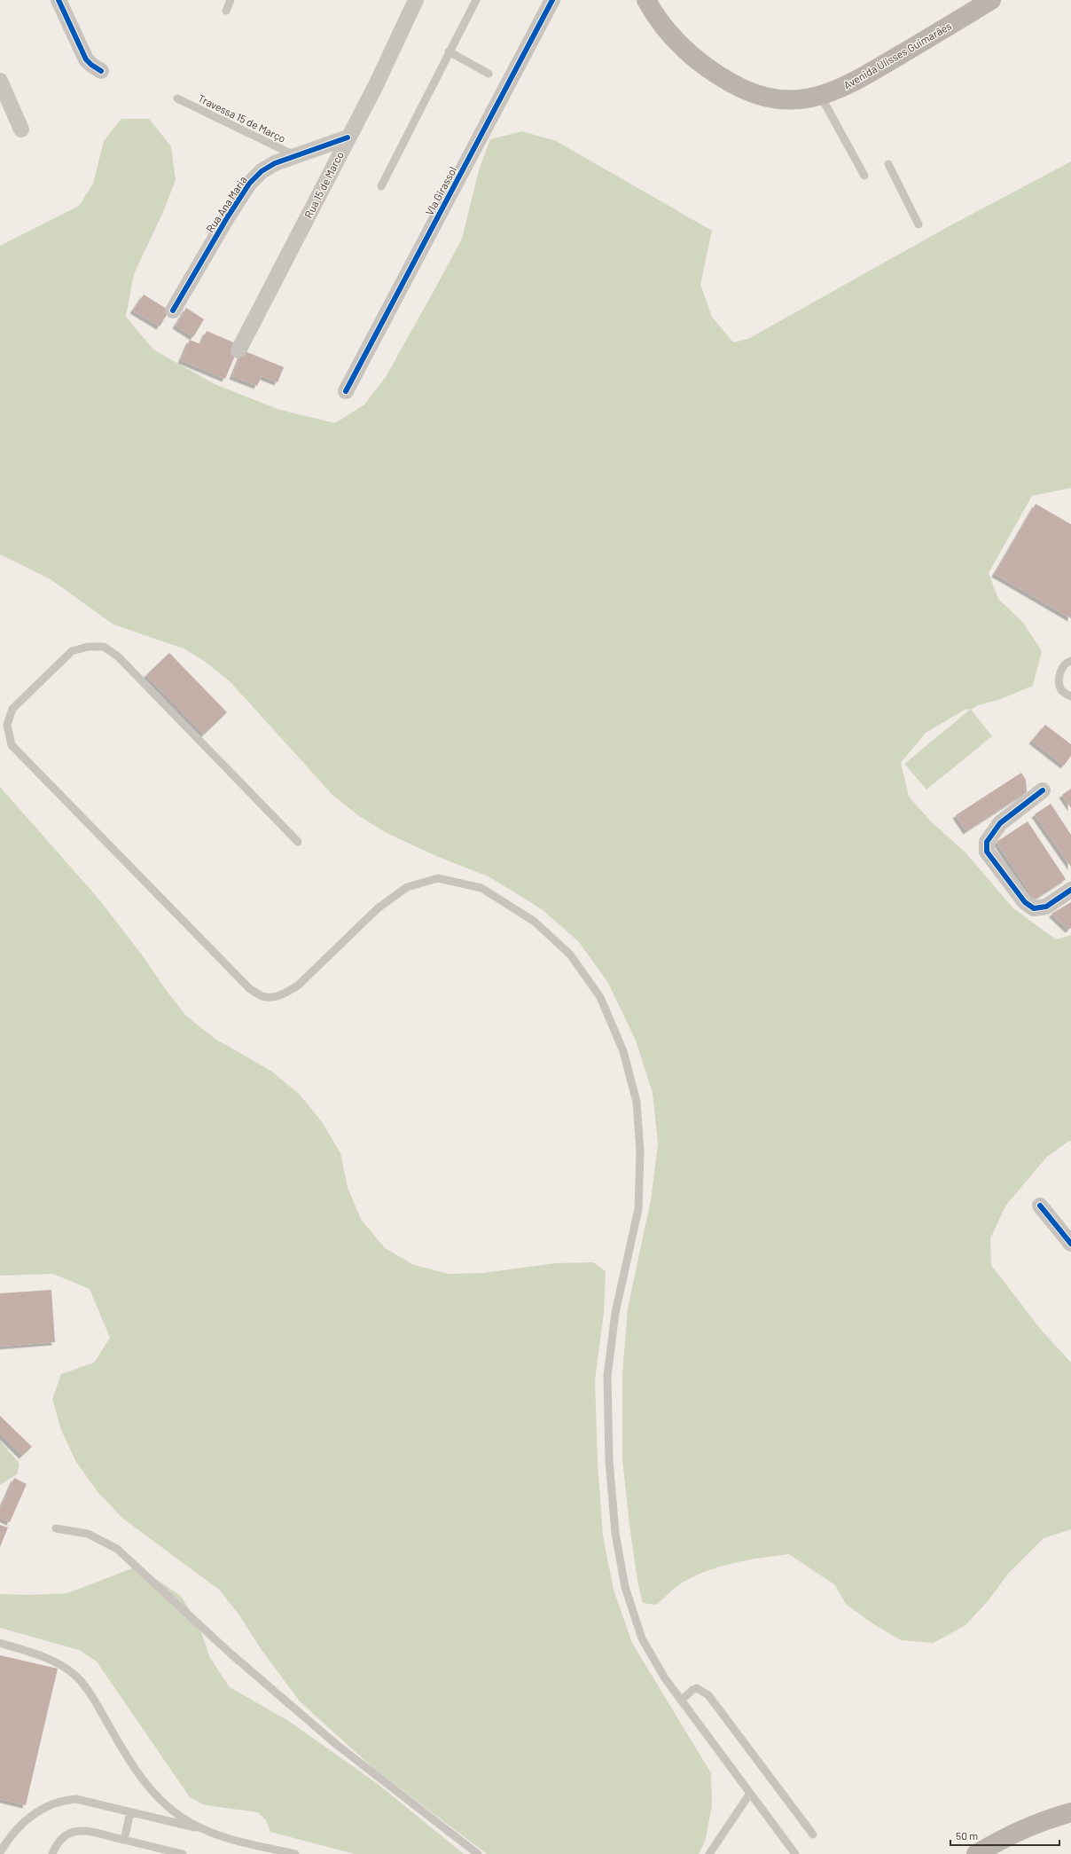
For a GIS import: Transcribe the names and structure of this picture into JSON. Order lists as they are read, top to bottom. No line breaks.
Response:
{"streets":{"main road":["Avenida Ulisses Guimarães"],"street":["Rua 15 de Marco","VIa Girassol","Rua Ana Maria"],"lane":["Travessa 15 de Março"]},"crossings":[["Travessa 15 de Março","Rua Ana Maria"],["Rua 15 de Marco","Rua Ana Maria"]],"scale_bar":"50 m"}
